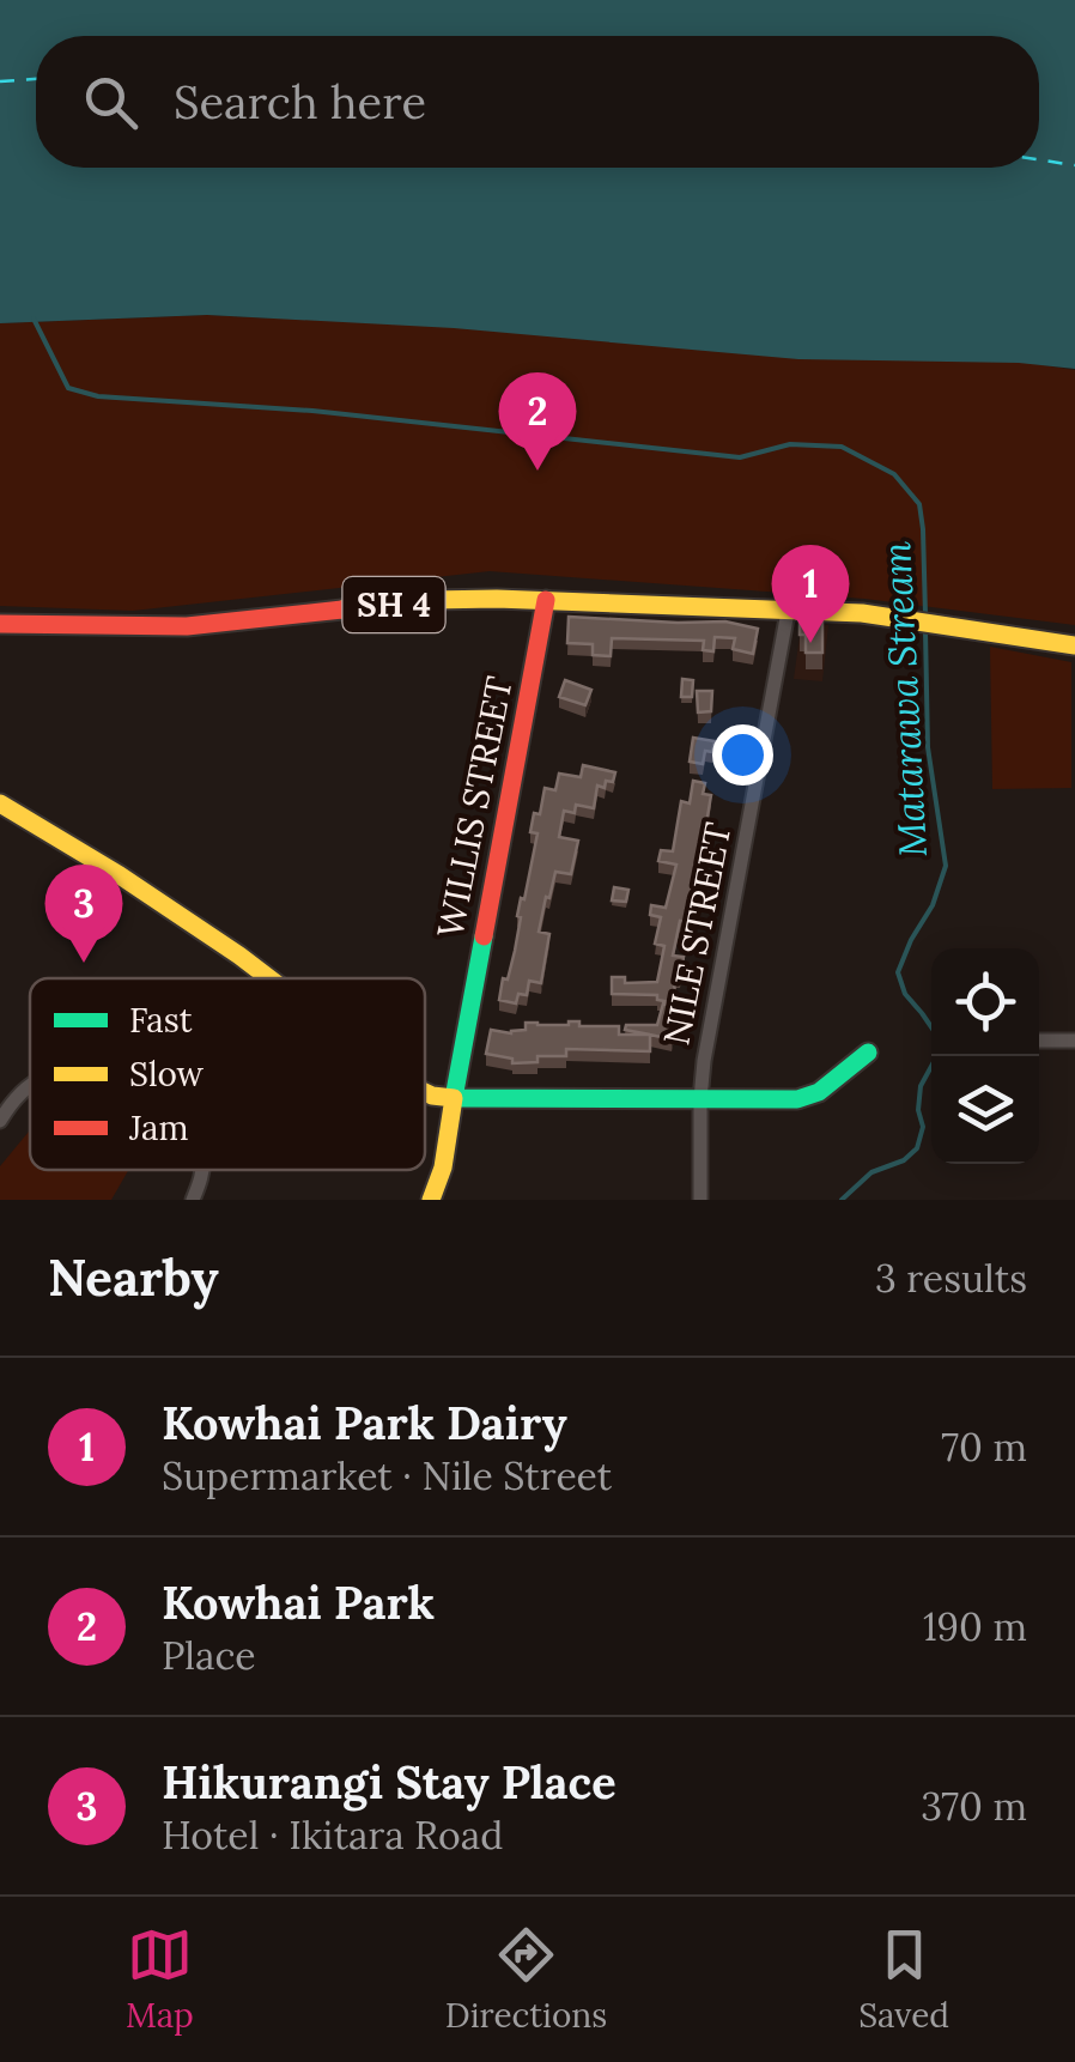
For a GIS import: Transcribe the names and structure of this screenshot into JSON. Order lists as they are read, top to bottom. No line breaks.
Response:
{"streets":{"street":["SH 4","WILLIS STREET","NILE STREET"]},"crossings":[["SH 4","WILLIS STREET"],["SH 4","NILE STREET"]],"water":["Matarawa Stream"],"legend":["Fast","Slow","Jam"],"page":{"search":"Search here","pins":["2","1","3"],"heading":["Nearby","3 results"],"list":[{"mark":"1","name":"Kowhai Park Dairy","note":"Supermarket · Nile Street","value":"70 m"},{"mark":"2","name":"Kowhai Park","note":"Place","value":"190 m"},{"mark":"3","name":"Hikurangi Stay Place","note":"Hotel · Ikitara Road","value":"370 m"}],"nav":["Map","Directions","Saved"]}}
